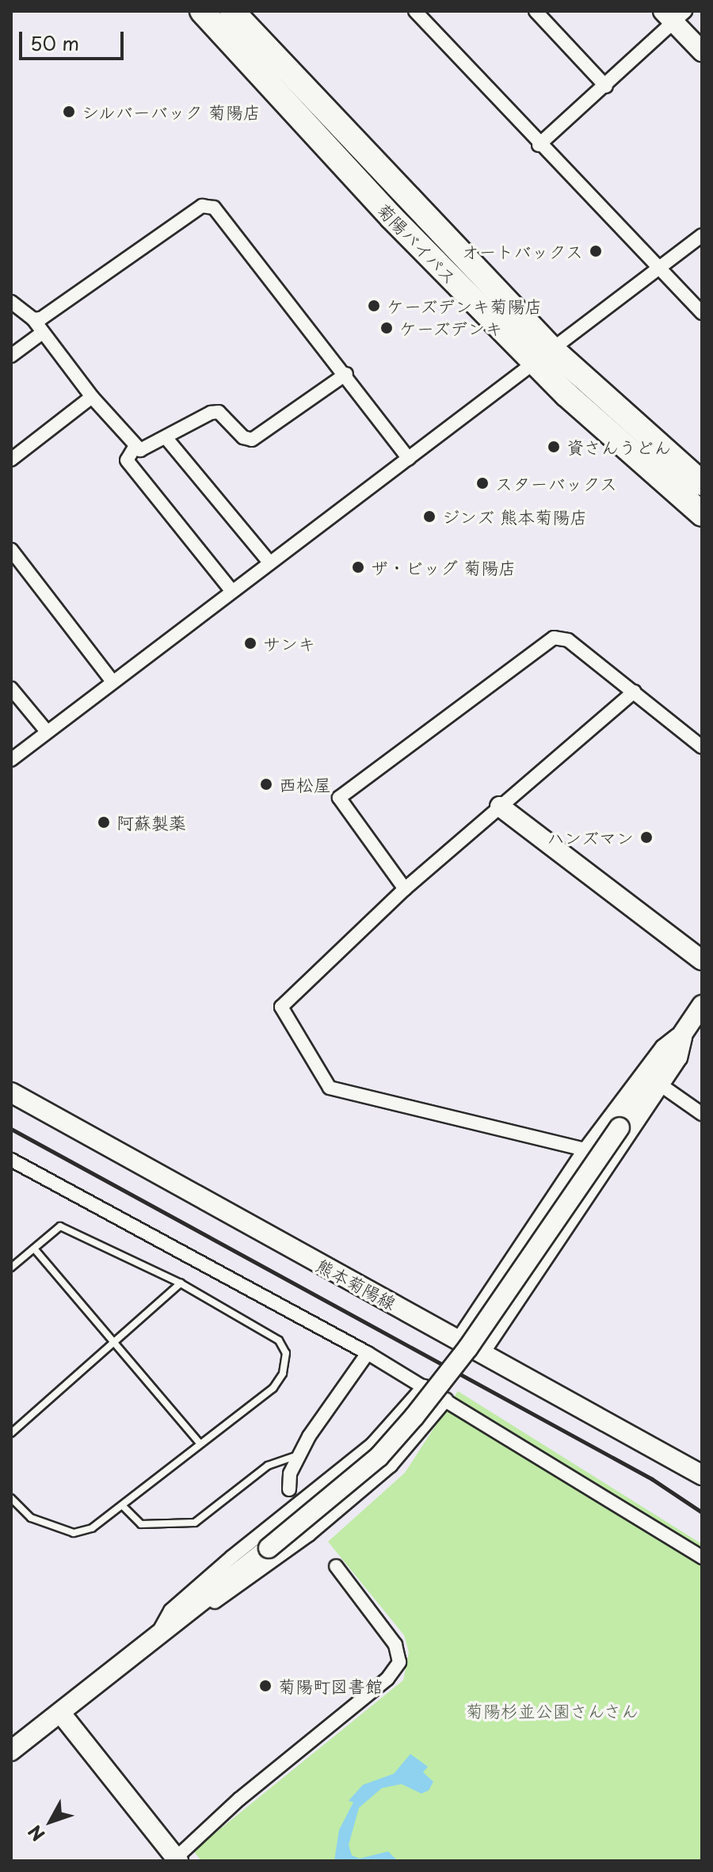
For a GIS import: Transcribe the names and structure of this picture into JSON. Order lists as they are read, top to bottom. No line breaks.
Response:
{"streets":{"highway":["菊陽バイパス"],"street":["熊本菊陽線"]},"parks":["菊陽杉並公園さんさん"],"places":["シルバーバック 菊陽店","オートバックス","ケーズデンキ菊陽店","ケーズデンキ","資さんうどん","スターバックス","ジンズ 熊本菊陽店","ザ・ビッグ 菊陽店","サンキ","西松屋","阿蘇製薬","ハンズマン","菊陽町図書館"],"scale_bar":"50 m","north":"bottom left"}
